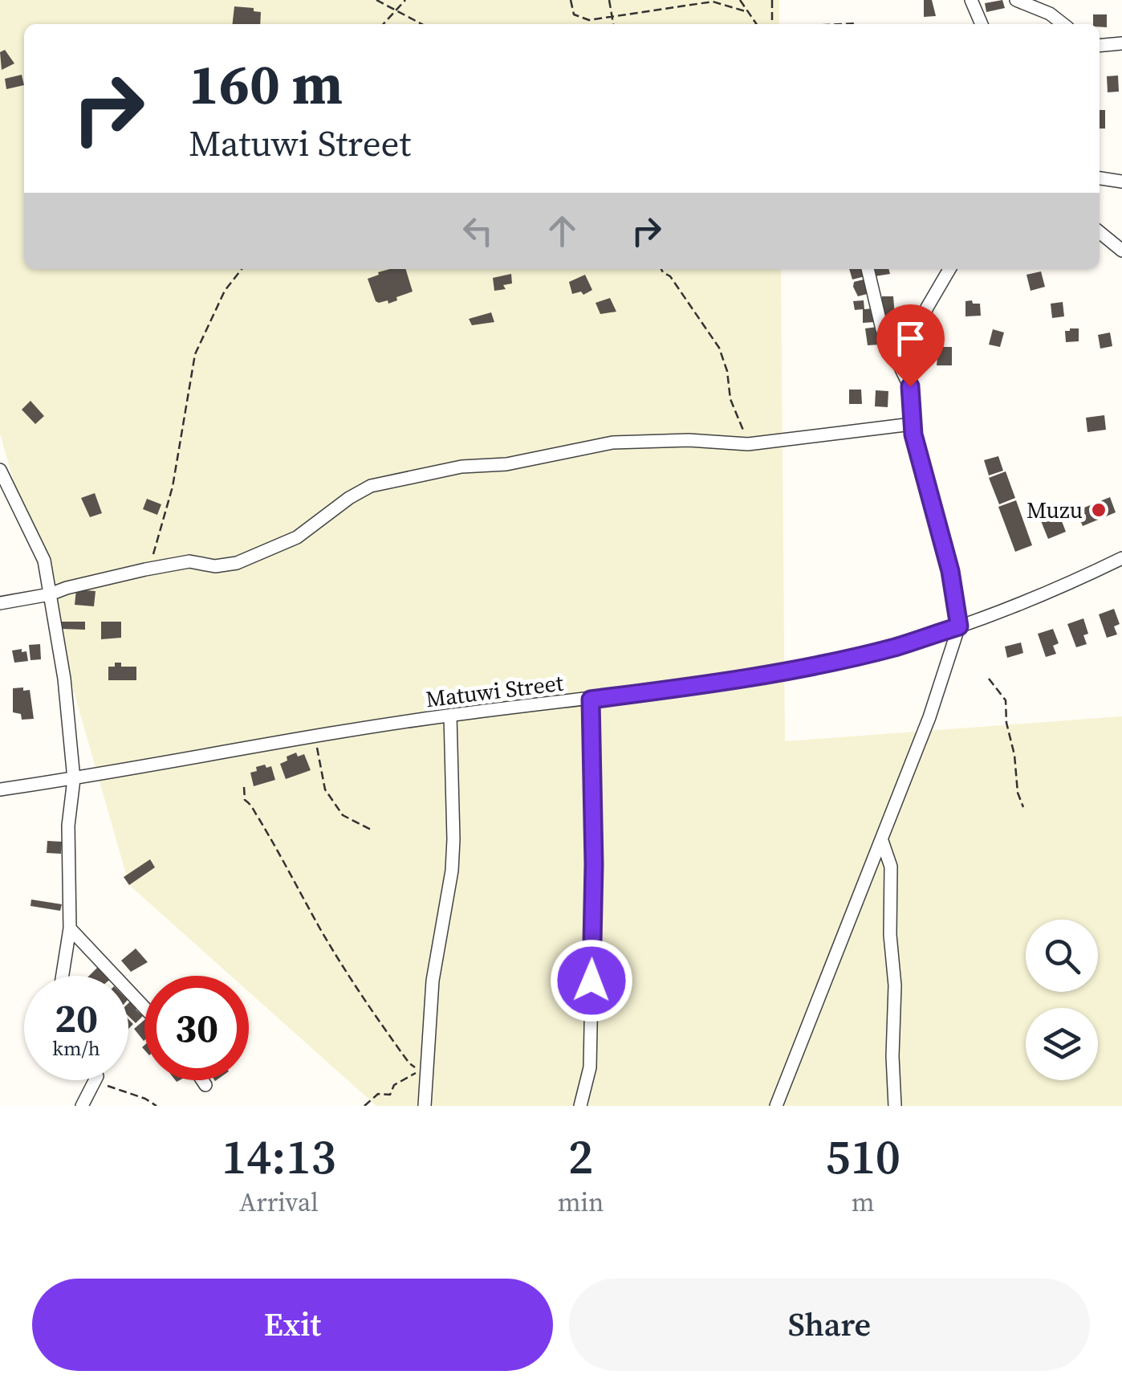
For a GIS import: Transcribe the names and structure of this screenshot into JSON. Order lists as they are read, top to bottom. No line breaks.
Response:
{"streets":{"street":["Matuwi Street"]},"places":["Muzu"],"page":{"turn":["160 m","Matuwi Street"],"speed":"20 km/h","limit":"30","eta":["14:13","Arrival","2","min","510","m"],"buttons":["Exit","Share"]}}
